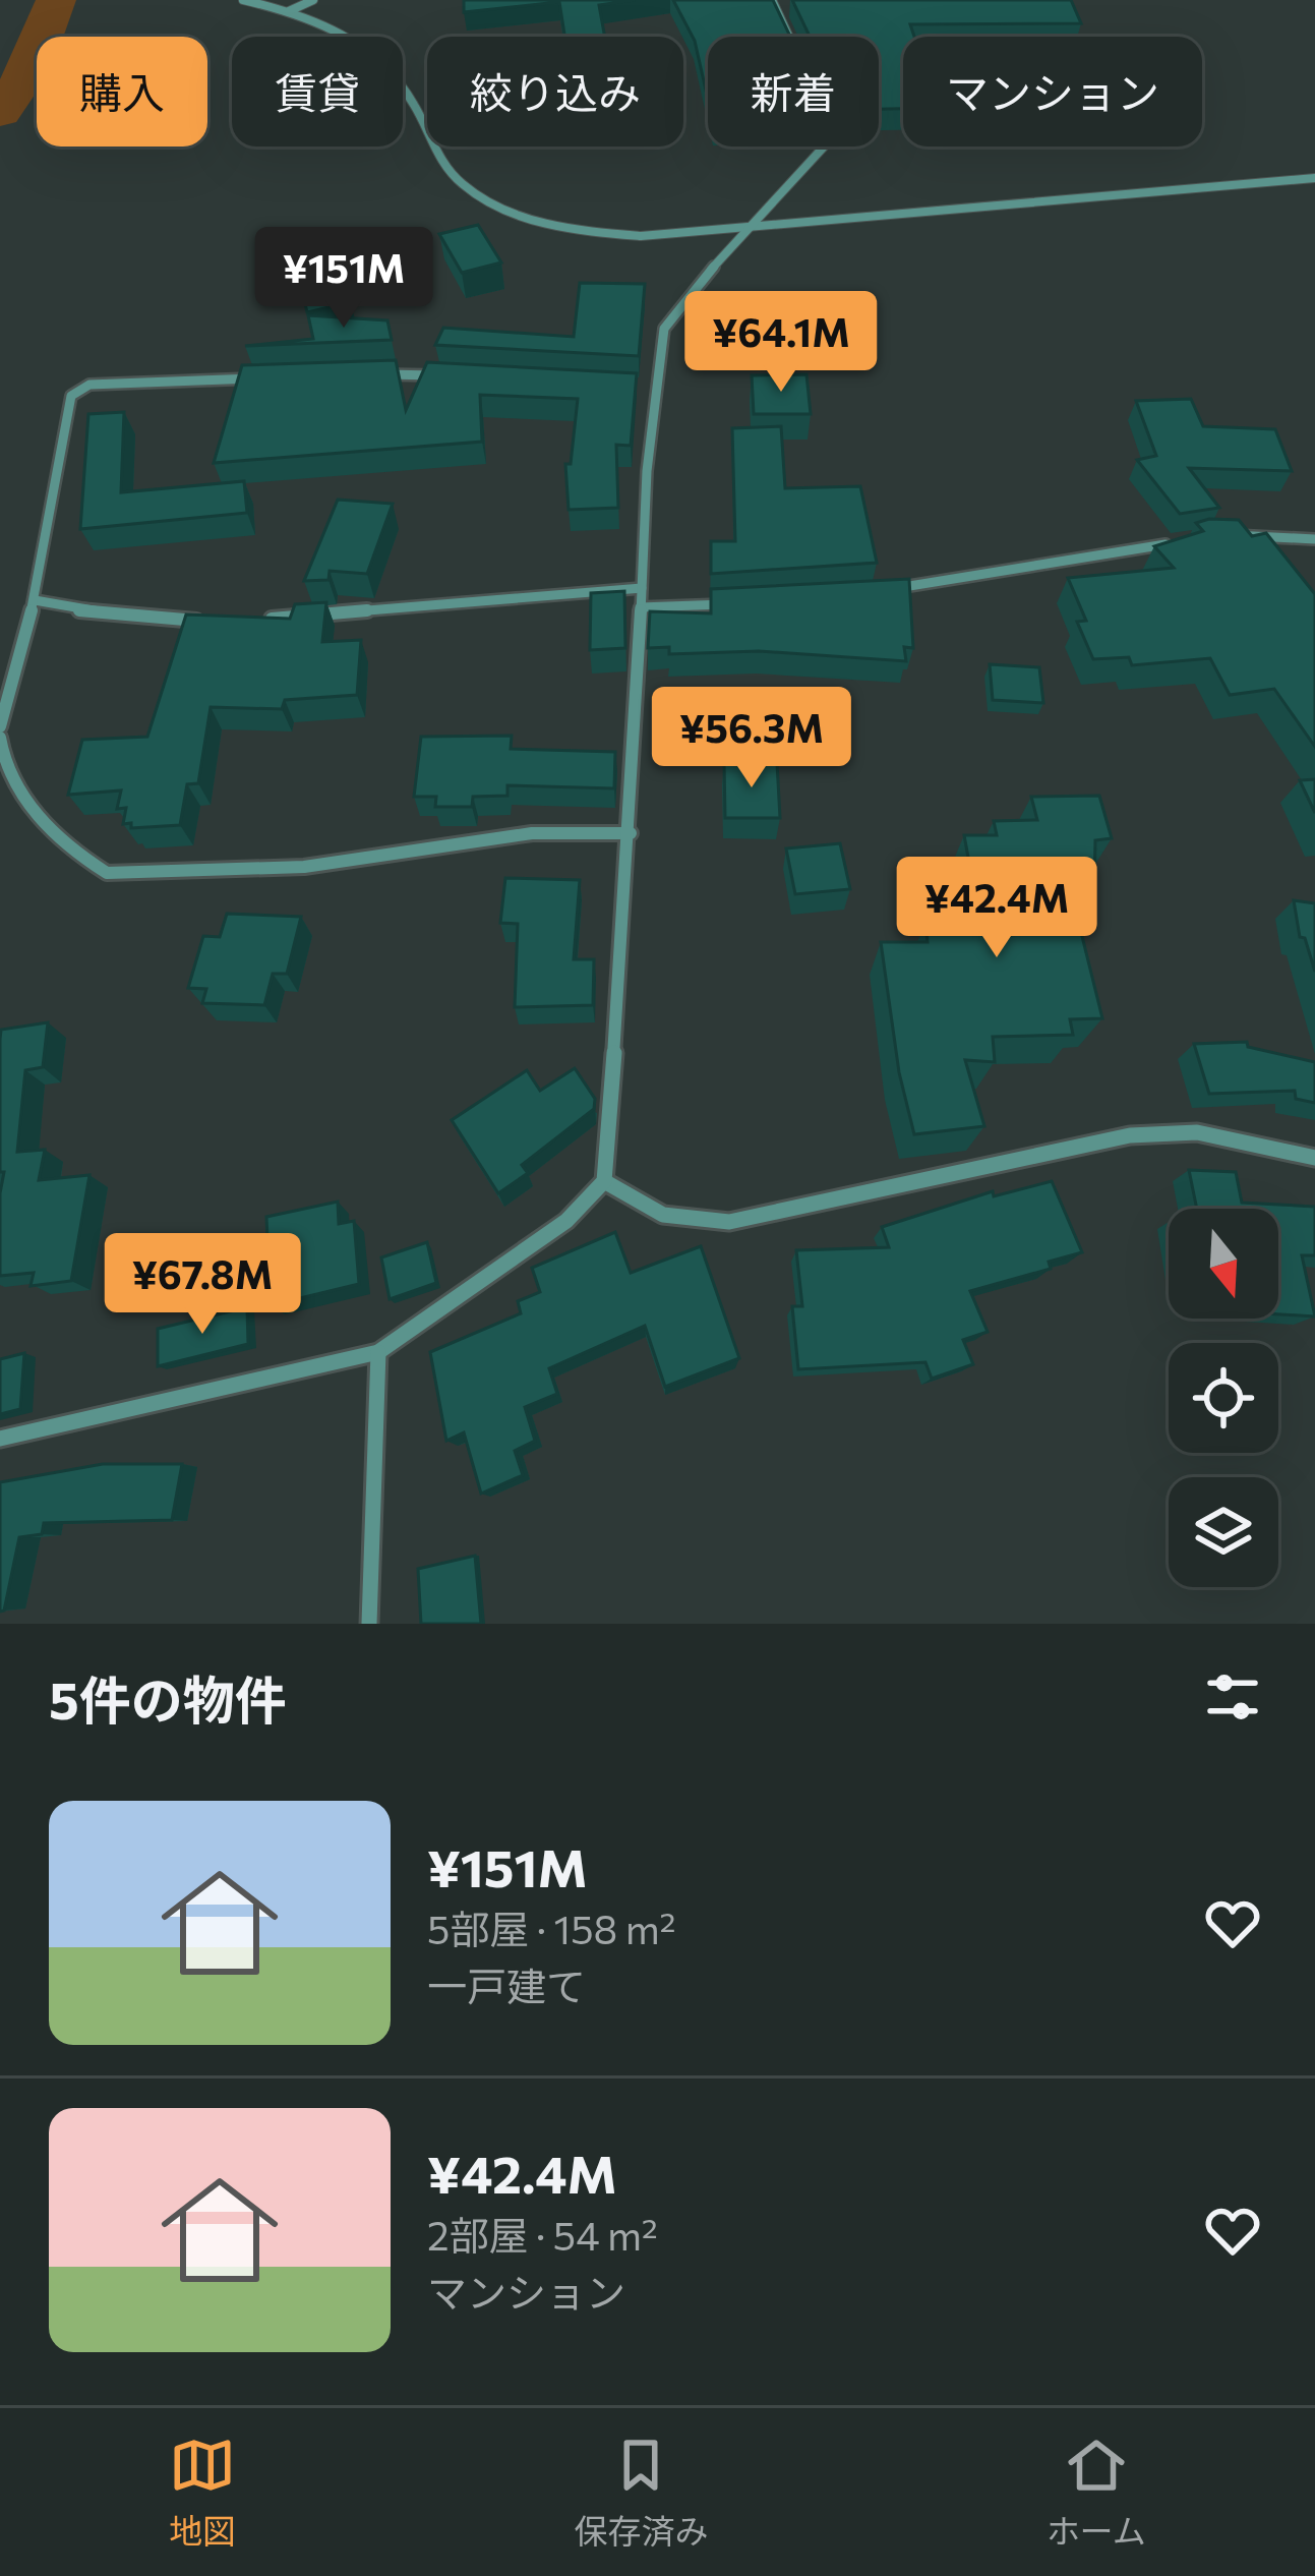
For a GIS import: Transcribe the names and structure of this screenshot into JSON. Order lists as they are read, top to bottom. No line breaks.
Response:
{"north":"bottom","page":{"chip":["購入","賃貸","絞り込み","新着","マンション"],"price":["¥151M","¥64.1M","¥56.3M","¥42.4M","¥67.8M"],"heading":"5件の物件","list":[{"name":"¥151M","note":"5部屋 · 158 m² · 一戸建て"},{"name":"¥42.4M","note":"2部屋 · 54 m² · マンション"}],"tabs":["地図","保存済み","ホーム"]}}
